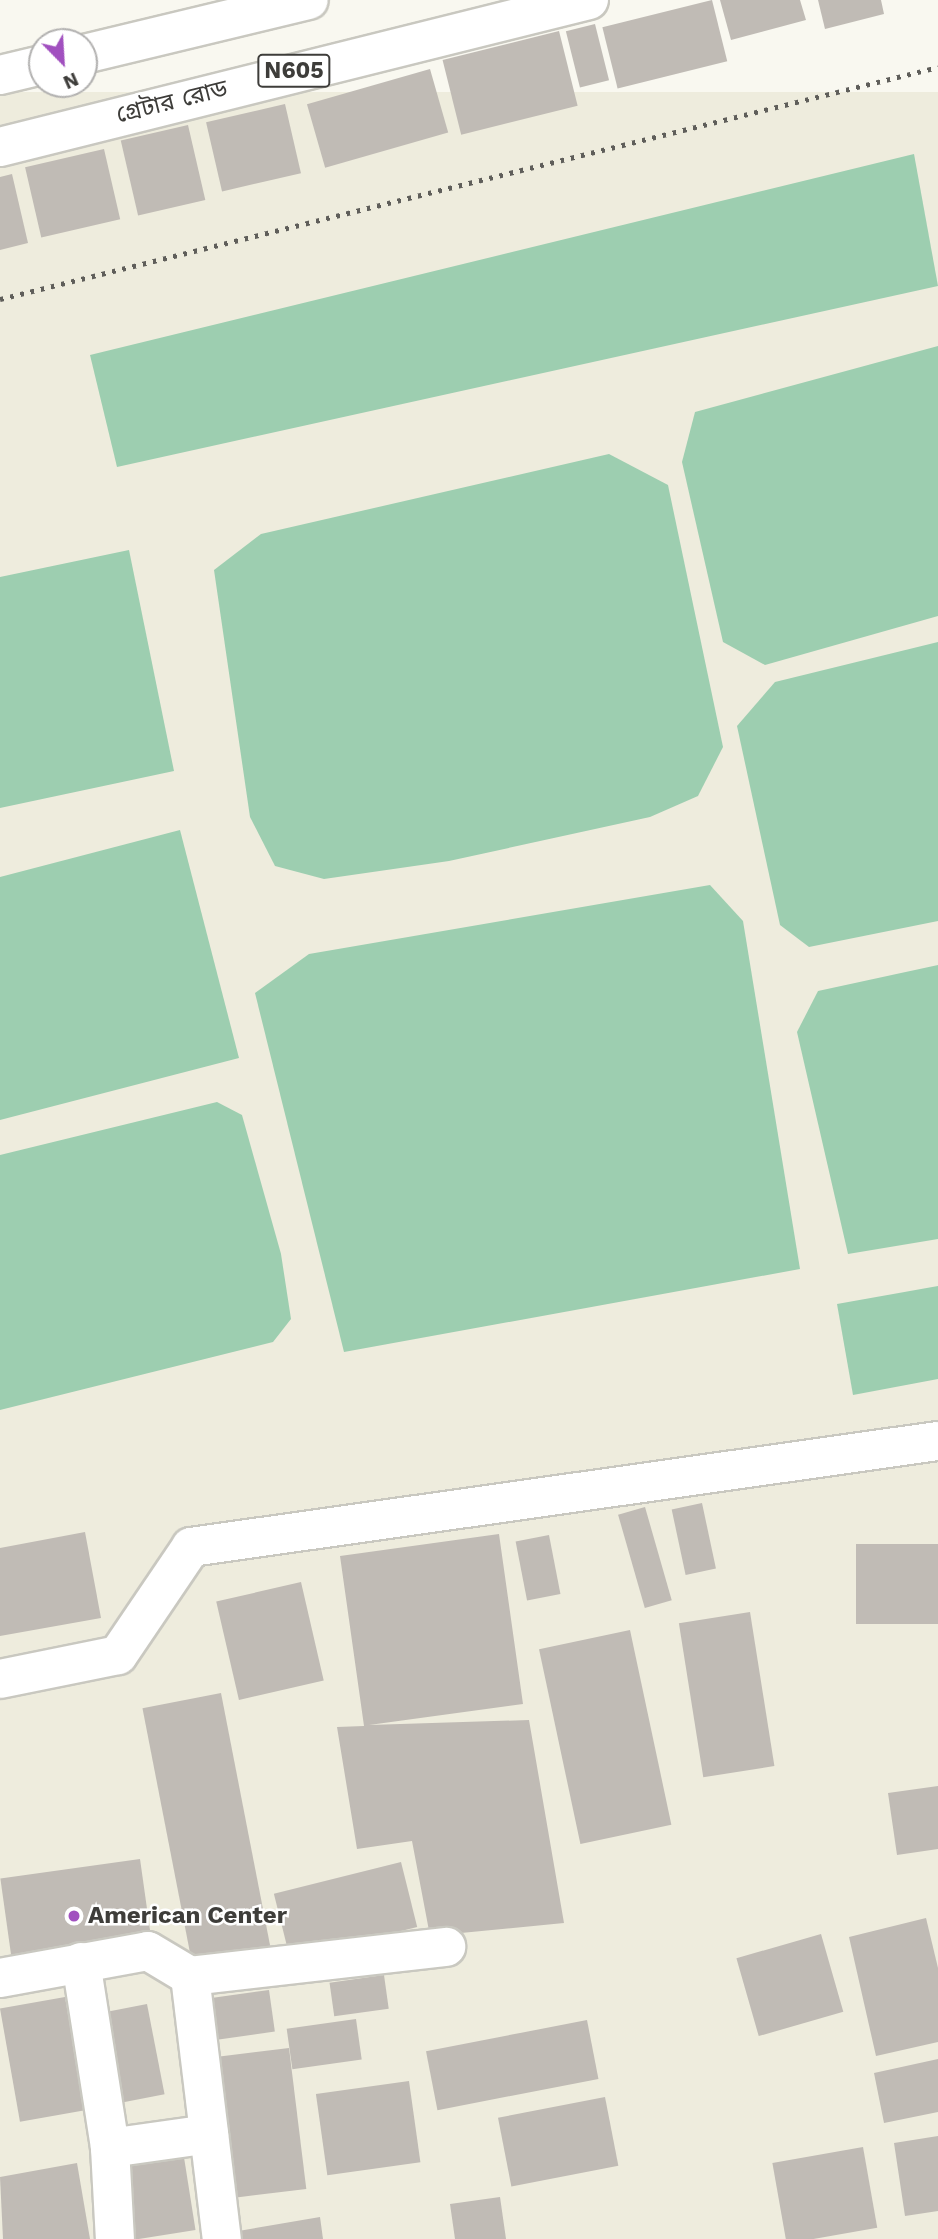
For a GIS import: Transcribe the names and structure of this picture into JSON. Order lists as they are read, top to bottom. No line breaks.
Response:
{"streets":{"main road":["N605","গ্রেটার রোড"]},"places":["American Center"],"north":"bottom right"}
